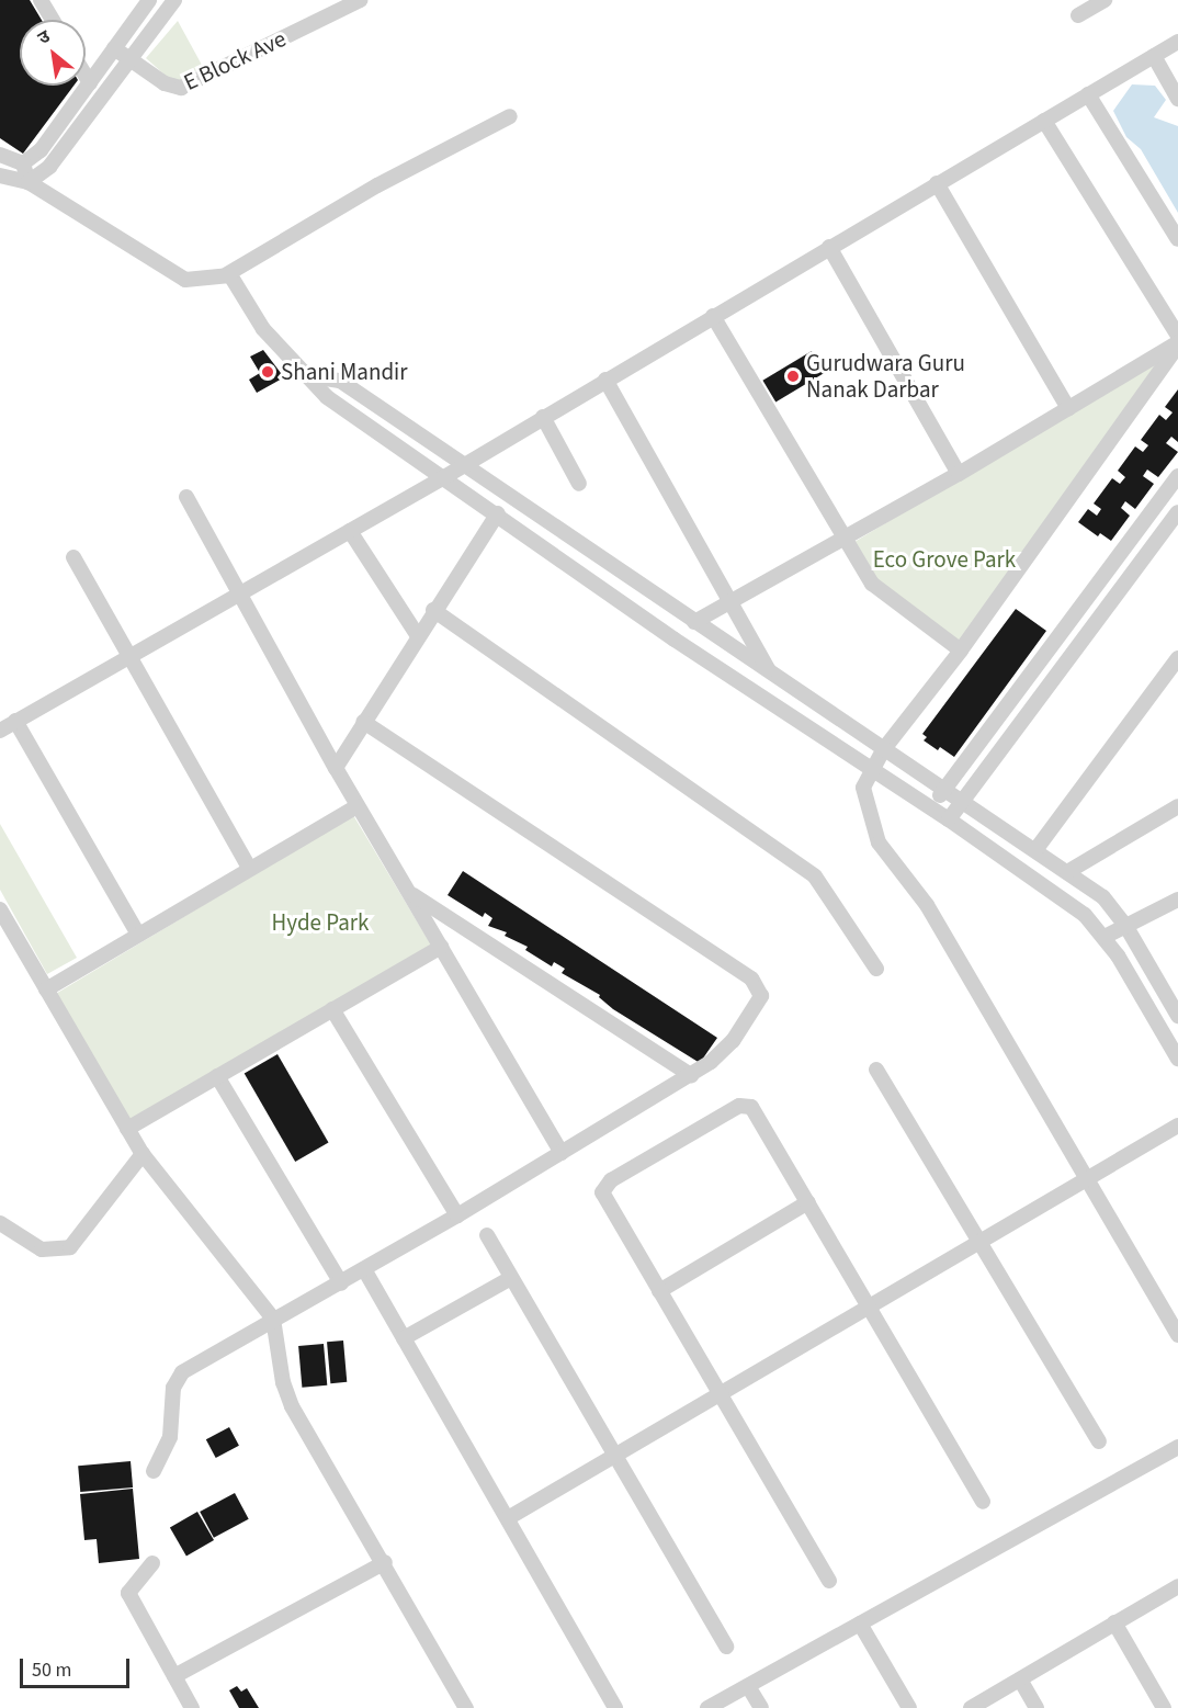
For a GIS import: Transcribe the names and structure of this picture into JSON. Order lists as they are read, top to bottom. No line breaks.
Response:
{"streets":{"street":["E Block Ave"]},"parks":["Eco Grove Park","Hyde Park"],"places":["Shani Mandir","Gurudwara Guru Nanak Darbar"],"scale_bar":"50 m","north":"top left"}
